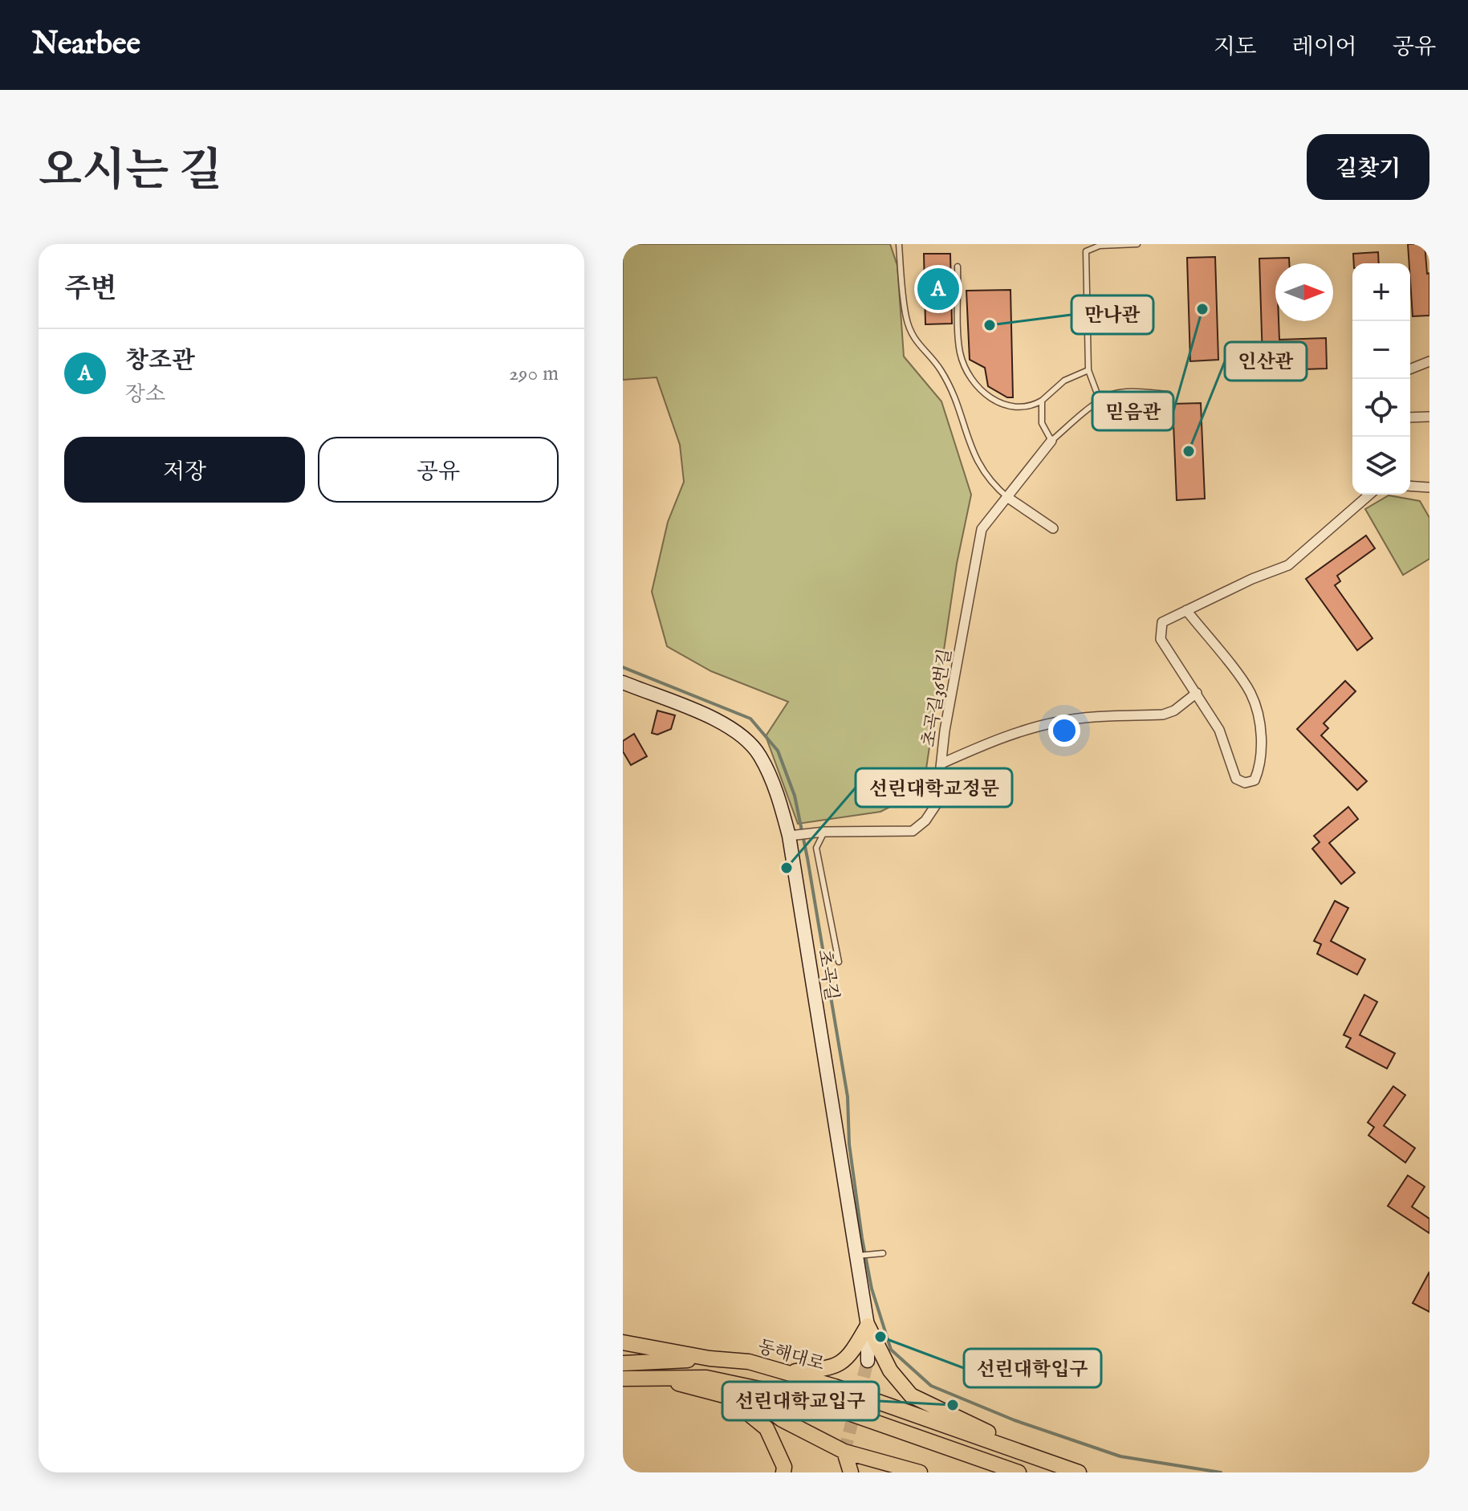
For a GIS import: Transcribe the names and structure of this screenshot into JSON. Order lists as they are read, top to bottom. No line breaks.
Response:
{"streets":{"main road":["동해대로"],"street":["초곡길36번길","초곡길"]},"crossings":[["초곡길36번길","초곡길"]],"places":["믿음관","만나관","인산관","선린대학교정문","선린대학입구","선린대학교입구"],"north":"right","page":{"header":"Nearbee","nav":["지도","레이어","공유"],"title":"오시는 길","buttons":["길찾기",["저장","공유"]],"heading":"주변","map_buttons":["+","−"],"pins":"A","list":[{"mark":"A","name":"창조관","note":"장소","value":"290 m"}]}}
